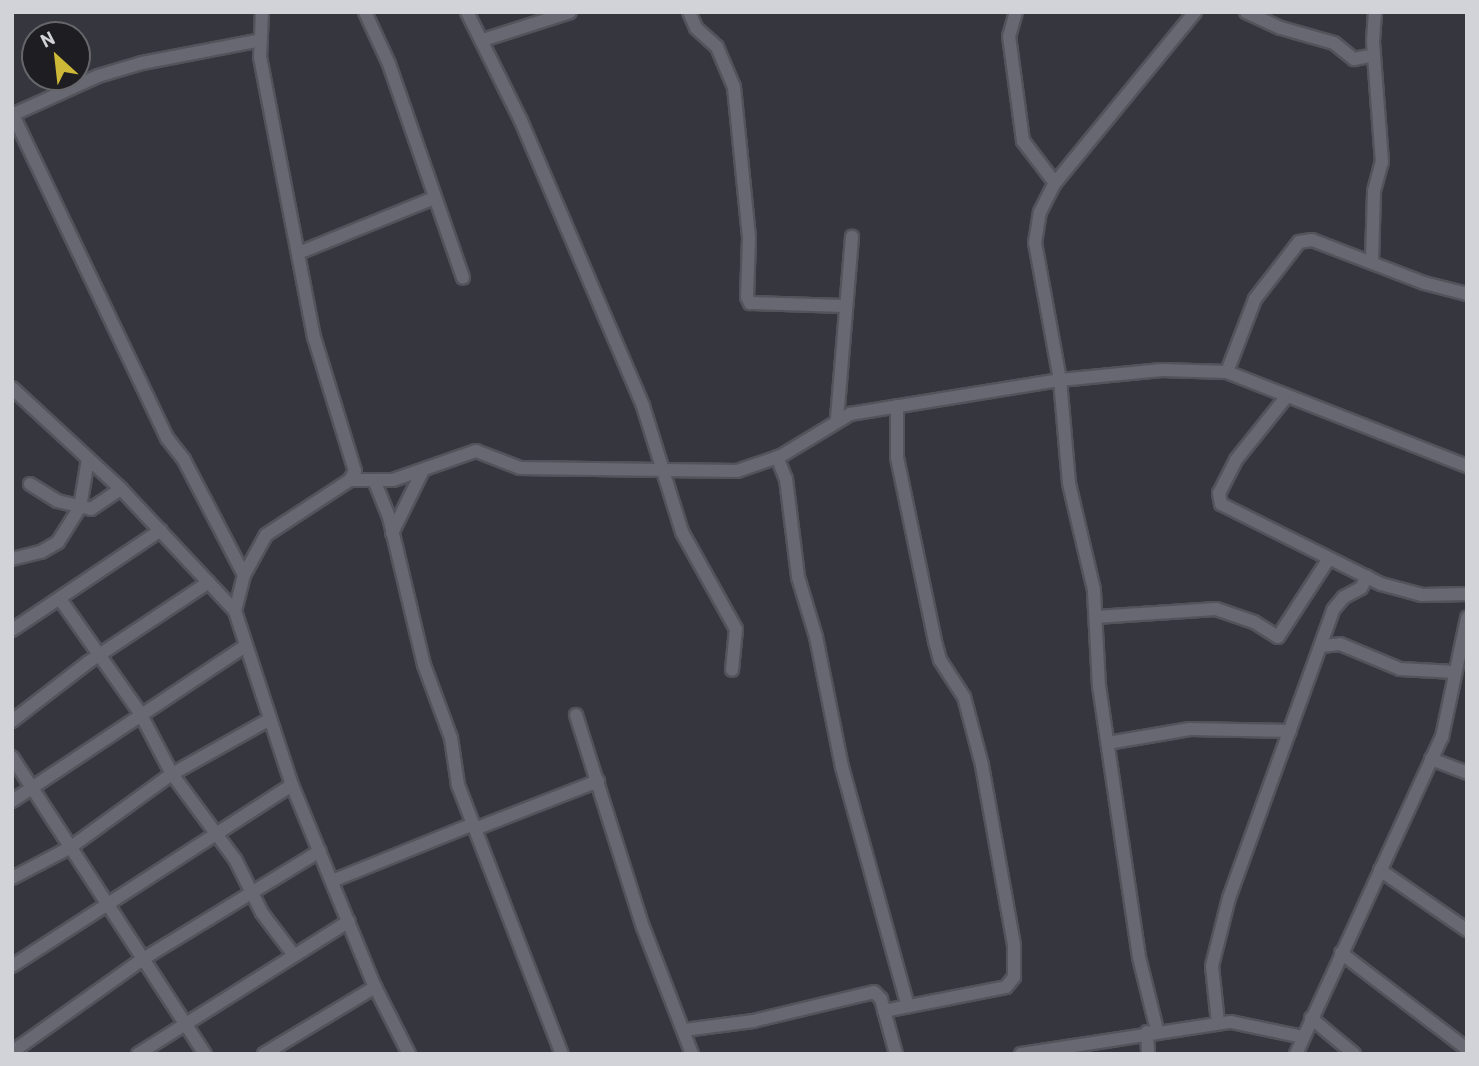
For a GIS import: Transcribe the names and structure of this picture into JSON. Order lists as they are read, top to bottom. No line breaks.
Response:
{"north":"top left"}
